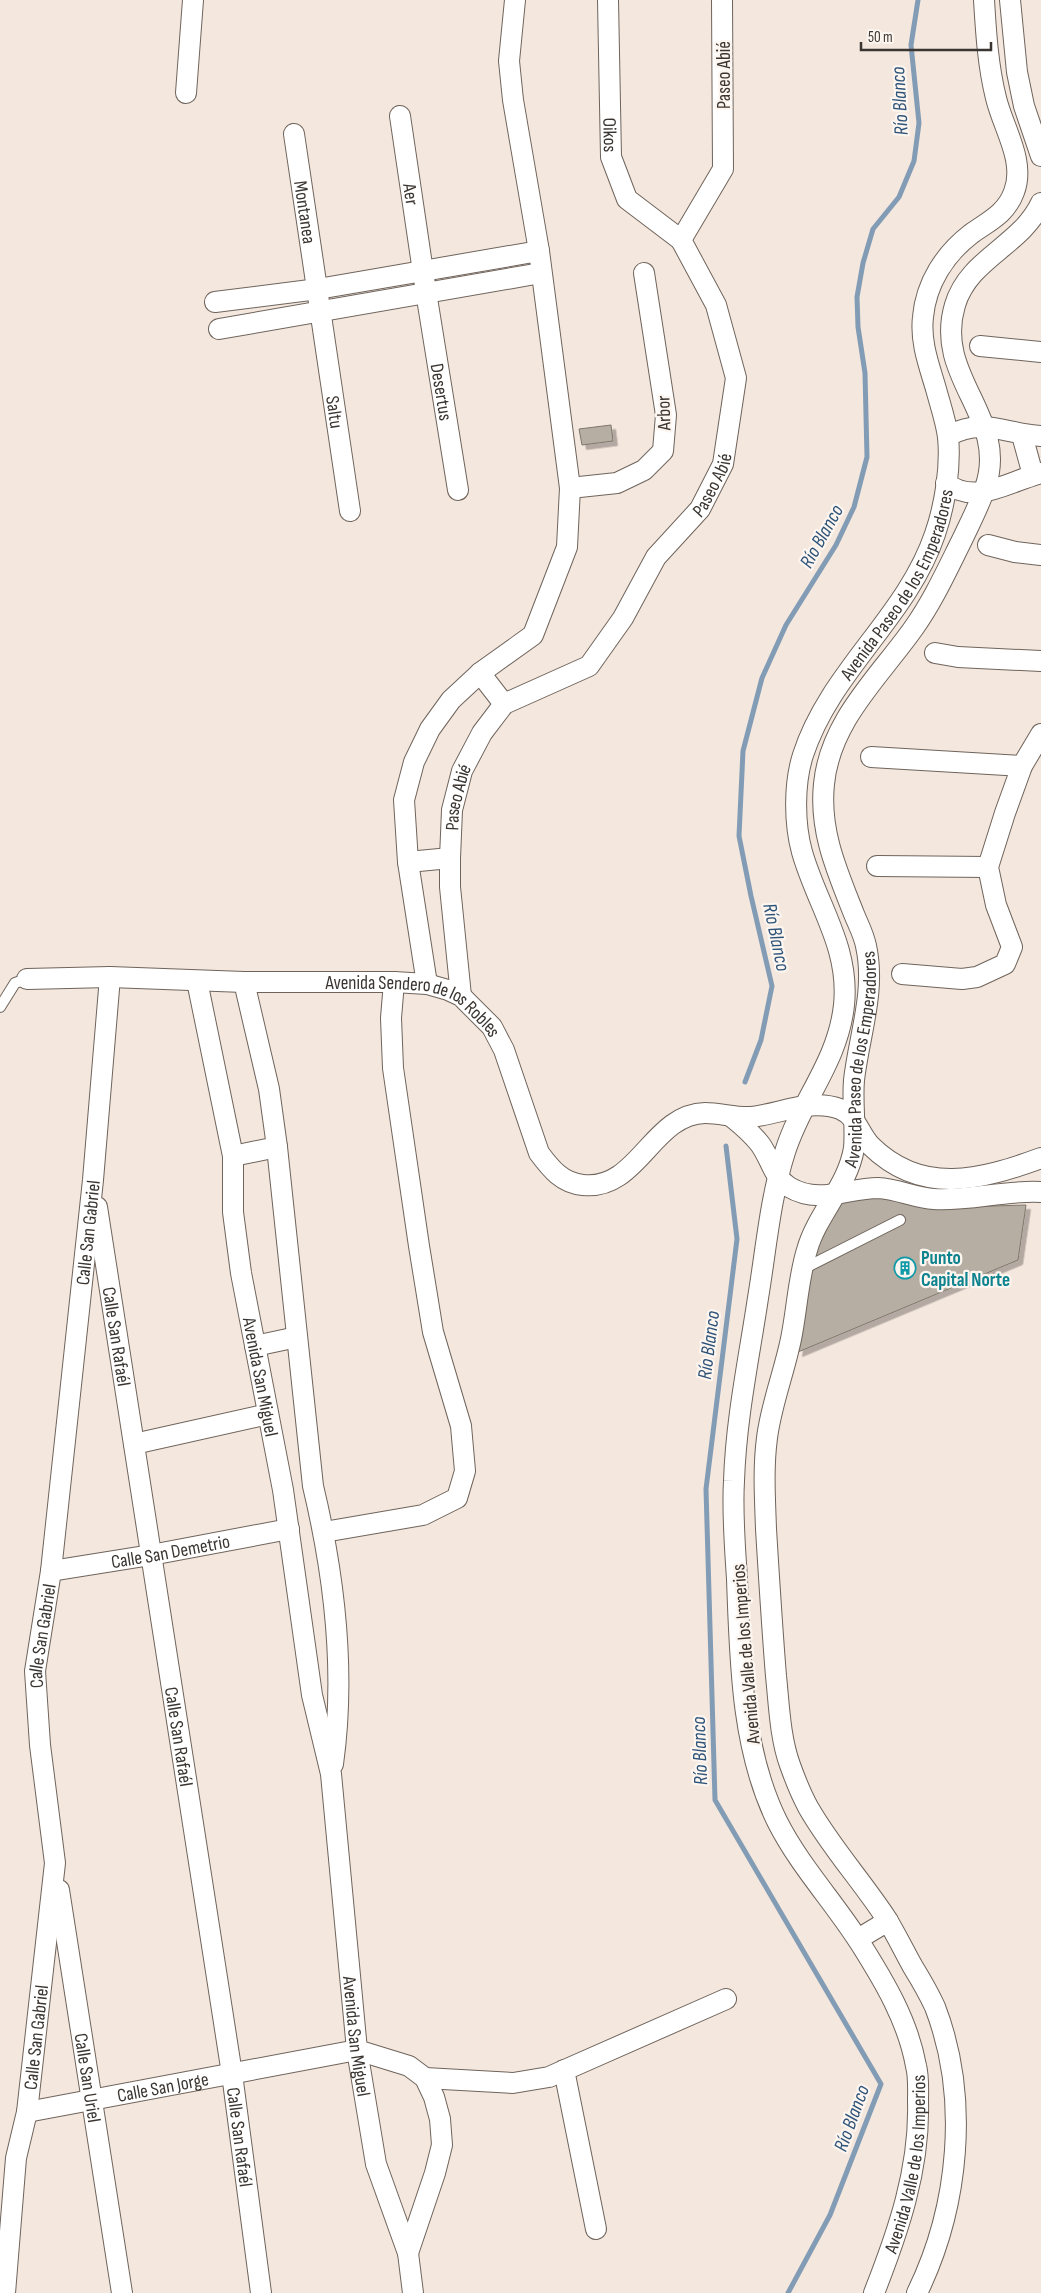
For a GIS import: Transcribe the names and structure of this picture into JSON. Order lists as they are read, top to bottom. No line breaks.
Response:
{"streets":{"street":["Paseo Abié","Oikos","Aer","Montanea","Desertus","Saltu","Arbor","Avenida Paseo de los Emperadores","Avenida Sendero de los Robles","Calle San Gabriel","Calle San Rafaél","Avenida San Miguel","Calle San Demetrio","Avenida Valle de los Imperios","Calle San Uriel","Calle San Jorge"]},"crossings":[["Paseo Abié","Oikos"],["Paseo Abié","Avenida Sendero de los Robles"],["Aer","Desertus"],["Montanea","Saltu"],["Avenida Paseo de los Emperadores","Avenida Sendero de los Robles"],["Avenida Paseo de los Emperadores","Avenida Valle de los Imperios"],["Avenida Sendero de los Robles","Calle San Gabriel"],["Avenida Sendero de los Robles","Avenida San Miguel"],["Avenida Sendero de los Robles","Avenida Valle de los Imperios"],["Calle San Gabriel","Calle San Rafaél"],["Calle San Gabriel","Calle San Demetrio"],["Calle San Gabriel","Calle San Uriel"],["Calle San Gabriel","Calle San Jorge"],["Calle San Rafaél","Calle San Demetrio"],["Calle San Rafaél","Calle San Jorge"],["Avenida San Miguel","Calle San Demetrio"],["Avenida San Miguel","Calle San Jorge"],["Calle San Uriel","Calle San Jorge"]],"water":["Río Blanco"],"places":{"building":["Punto Capital Norte"]},"scale_bar":"50 m"}
